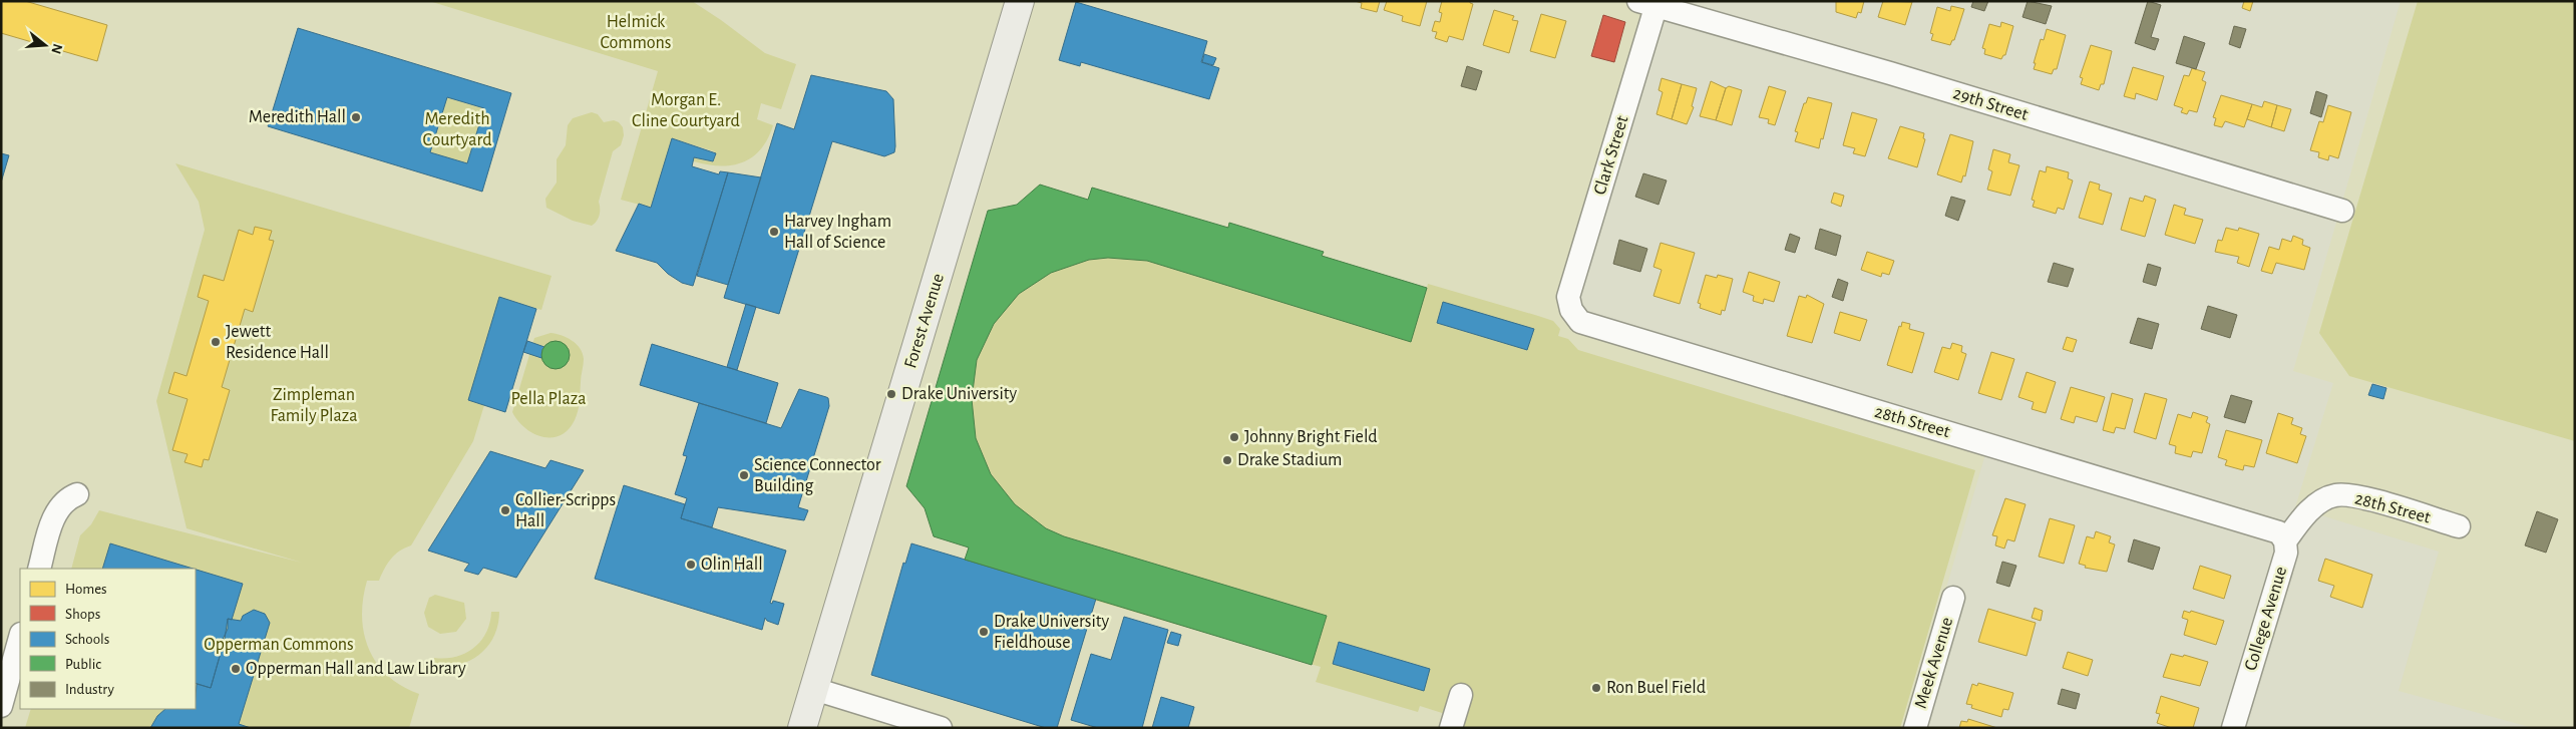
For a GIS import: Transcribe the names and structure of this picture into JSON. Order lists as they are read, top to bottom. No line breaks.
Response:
{"streets":{"main road":["Forest Avenue"],"street":["29th Street","Clark Street","28th Street","College Avenue","Meek Avenue"]},"crossings":[["29th Street","Clark Street"],["Clark Street","28th Street"],["28th Street","College Avenue"]],"parks":["Helmick Commons","Morgan E. Cline Courtyard","Meredith Courtyard","Zimpleman Family Plaza","Pella Plaza","Opperman Commons"],"places":["Meredith Hall","Harvey Ingham Hall of Science","Jewett Residence Hall","Drake University","Johnny Bright Field","Drake Stadium","Science Connector Building","Collier-Scripps Hall","Olin Hall","Drake University Fieldhouse","Opperman Hall and Law Library","Ron Buel Field"],"legend":["Homes","Shops","Schools","Public","Industry"],"north":"right"}
